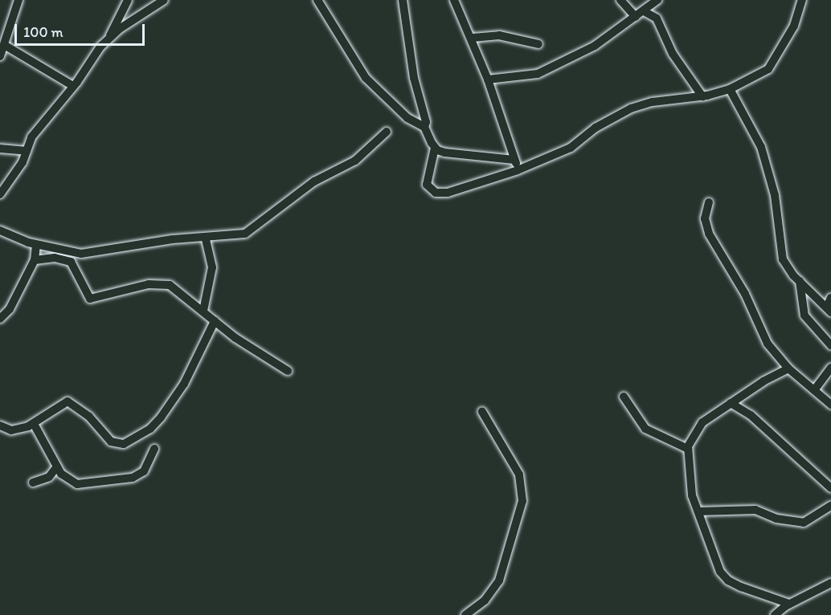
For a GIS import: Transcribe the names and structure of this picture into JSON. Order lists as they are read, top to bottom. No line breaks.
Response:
{"scale_bar":"100 m"}
